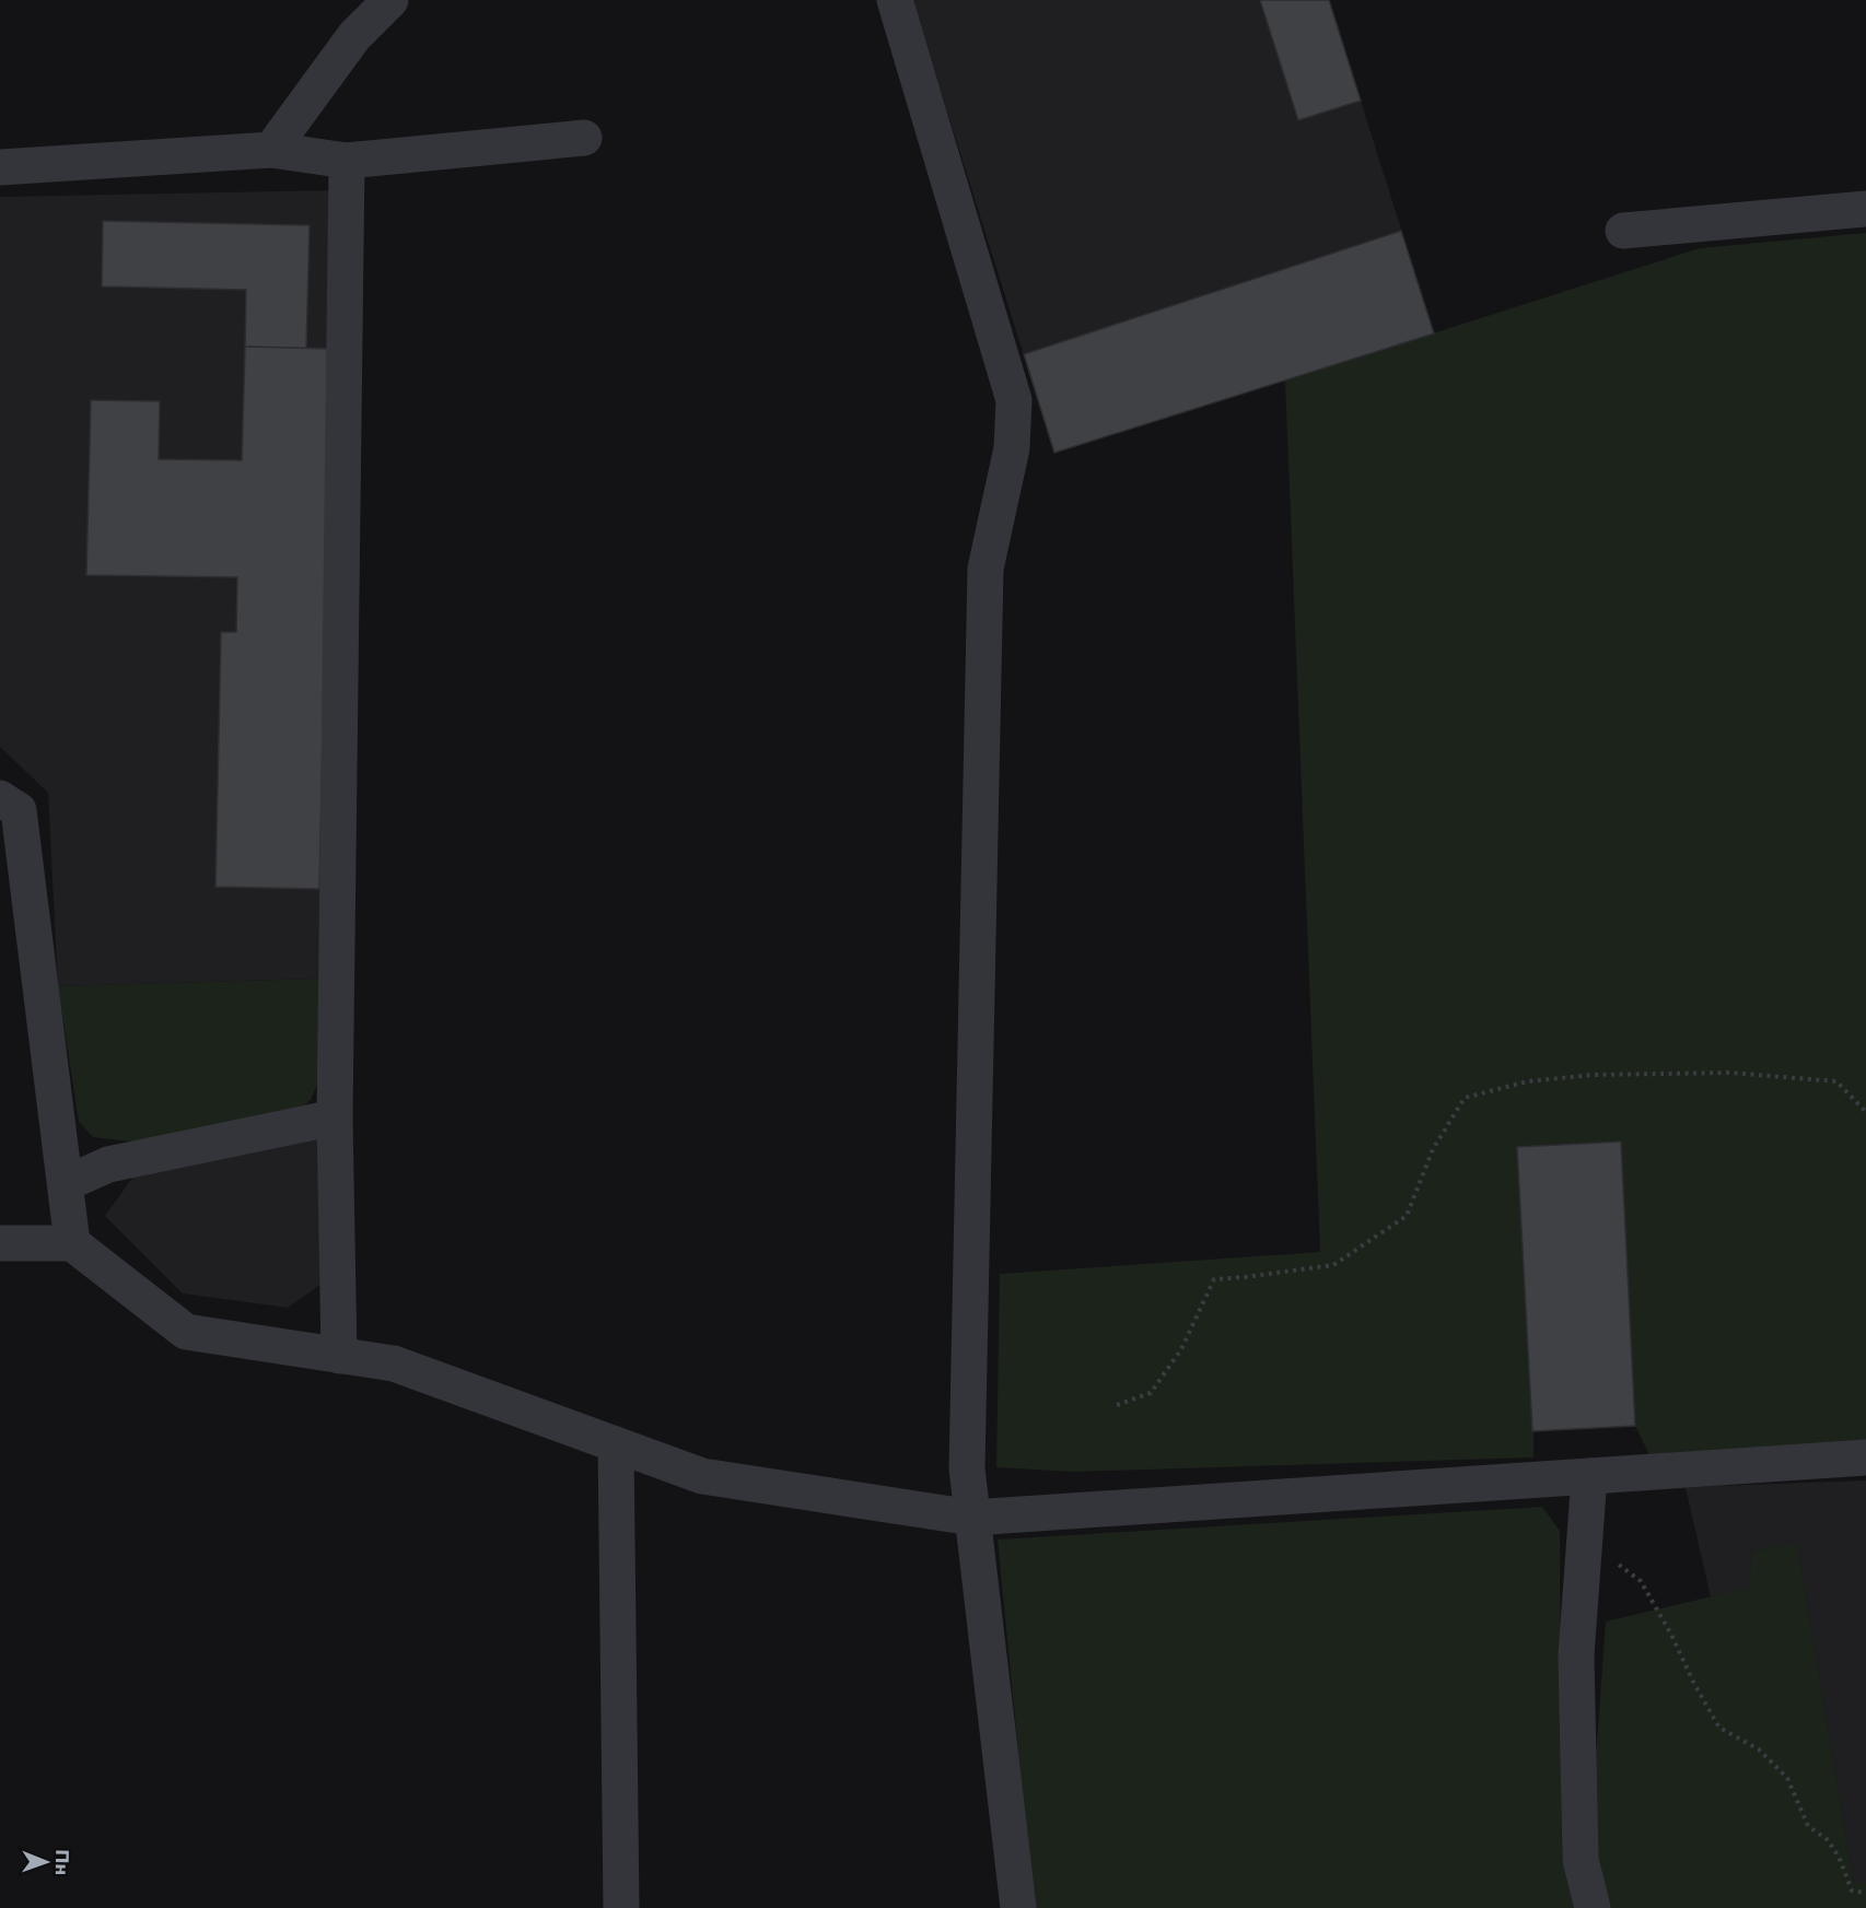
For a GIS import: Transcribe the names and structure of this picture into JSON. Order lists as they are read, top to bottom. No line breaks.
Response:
{"north":"right"}
